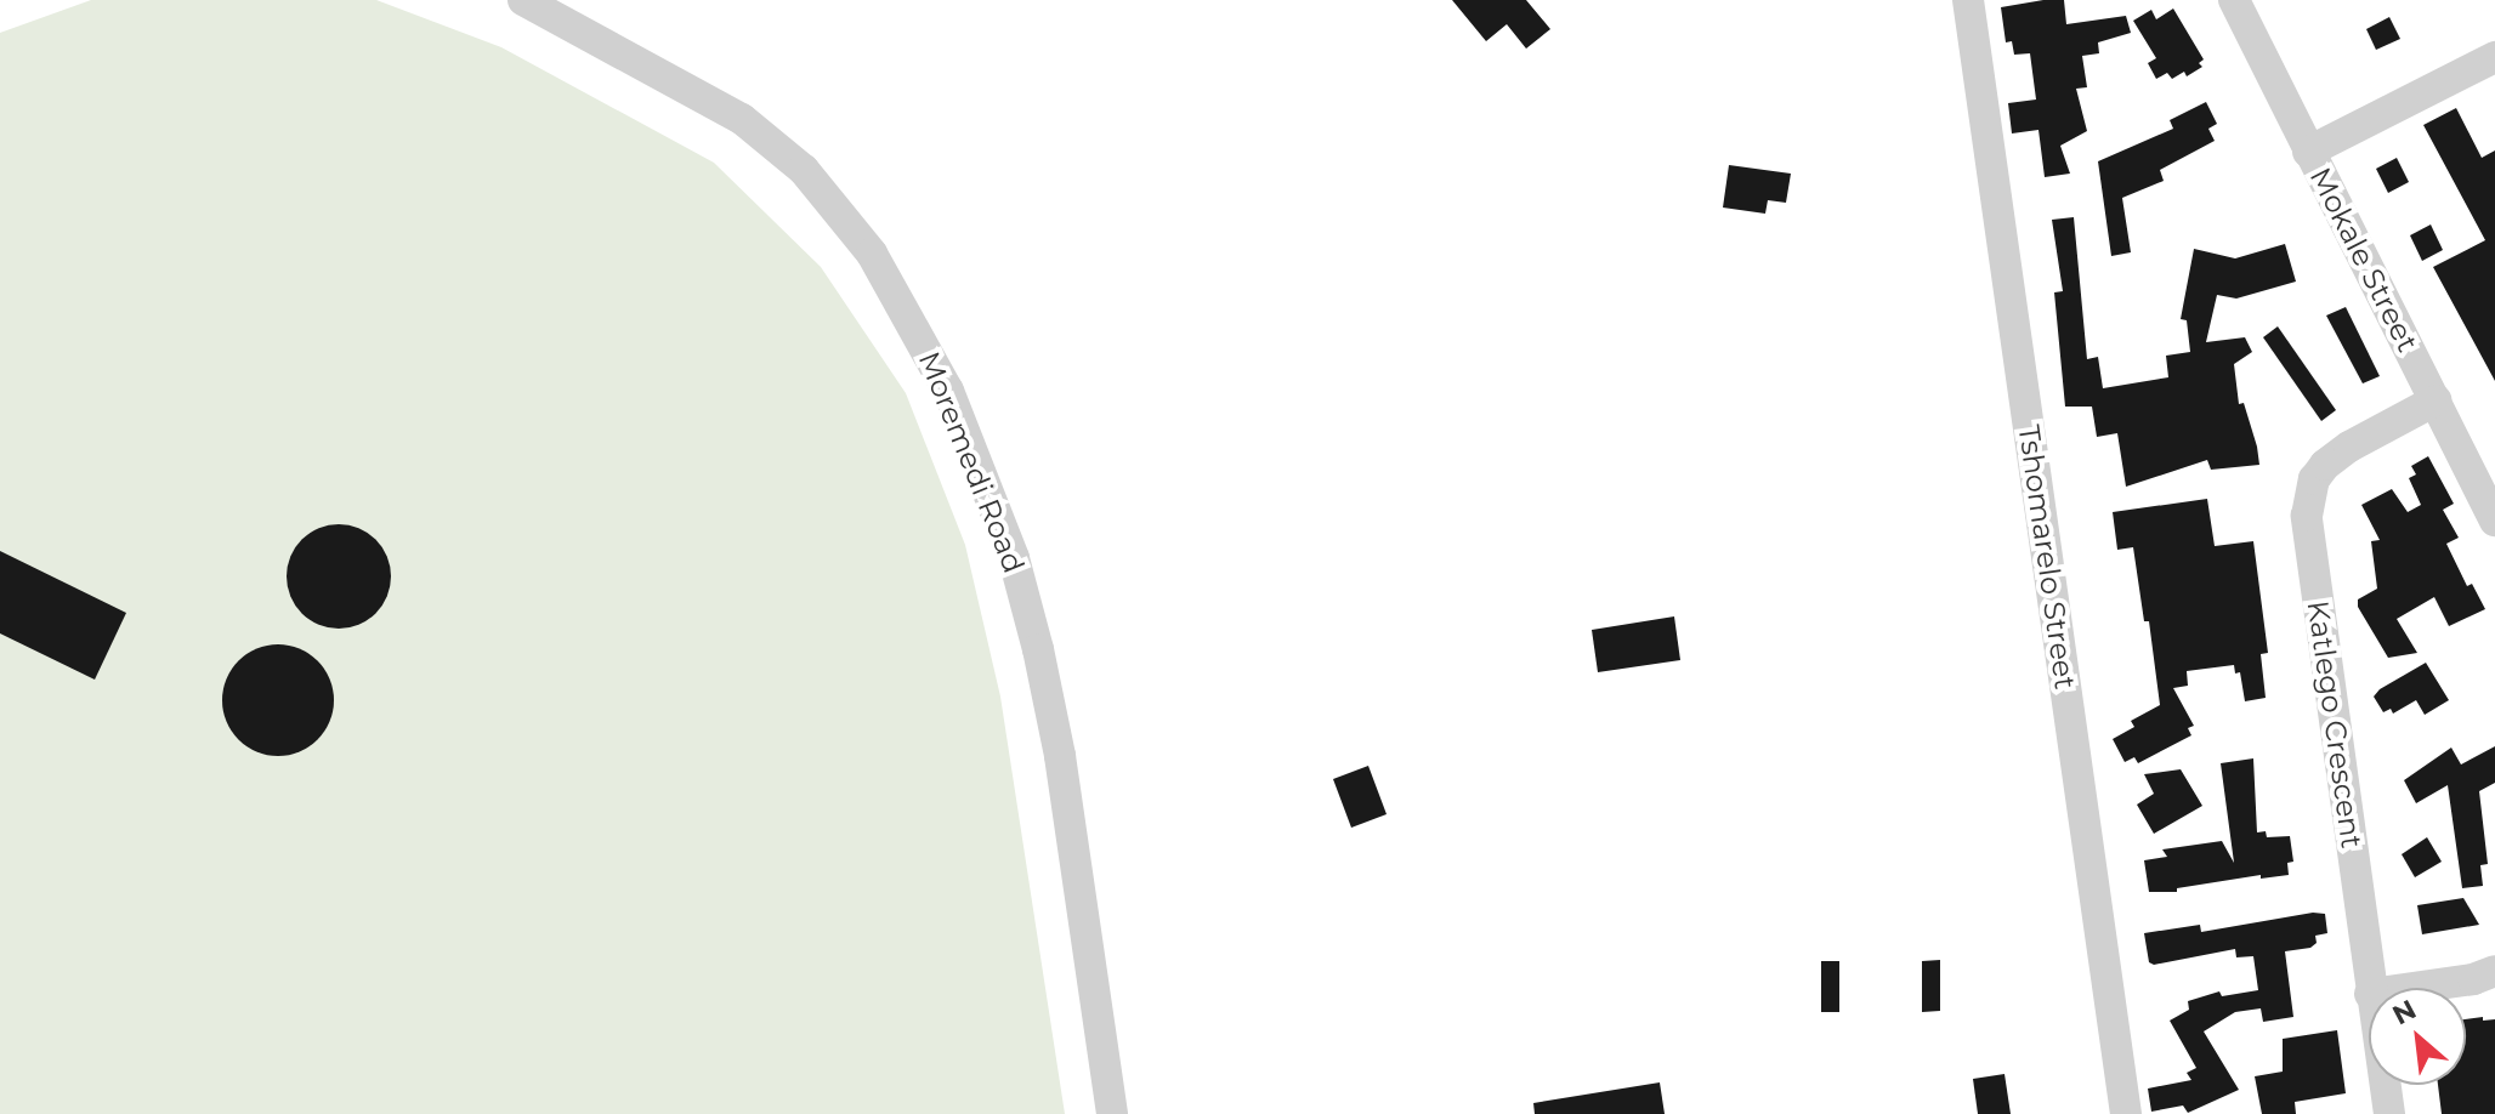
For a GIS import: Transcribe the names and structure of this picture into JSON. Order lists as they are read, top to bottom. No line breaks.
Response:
{"streets":{"street":["Mokale Street","Moremedi Road","Tshomarelo Street","Katlego Crescent"]},"crossings":[["Mokale Street","Katlego Crescent"]],"north":"top left"}
